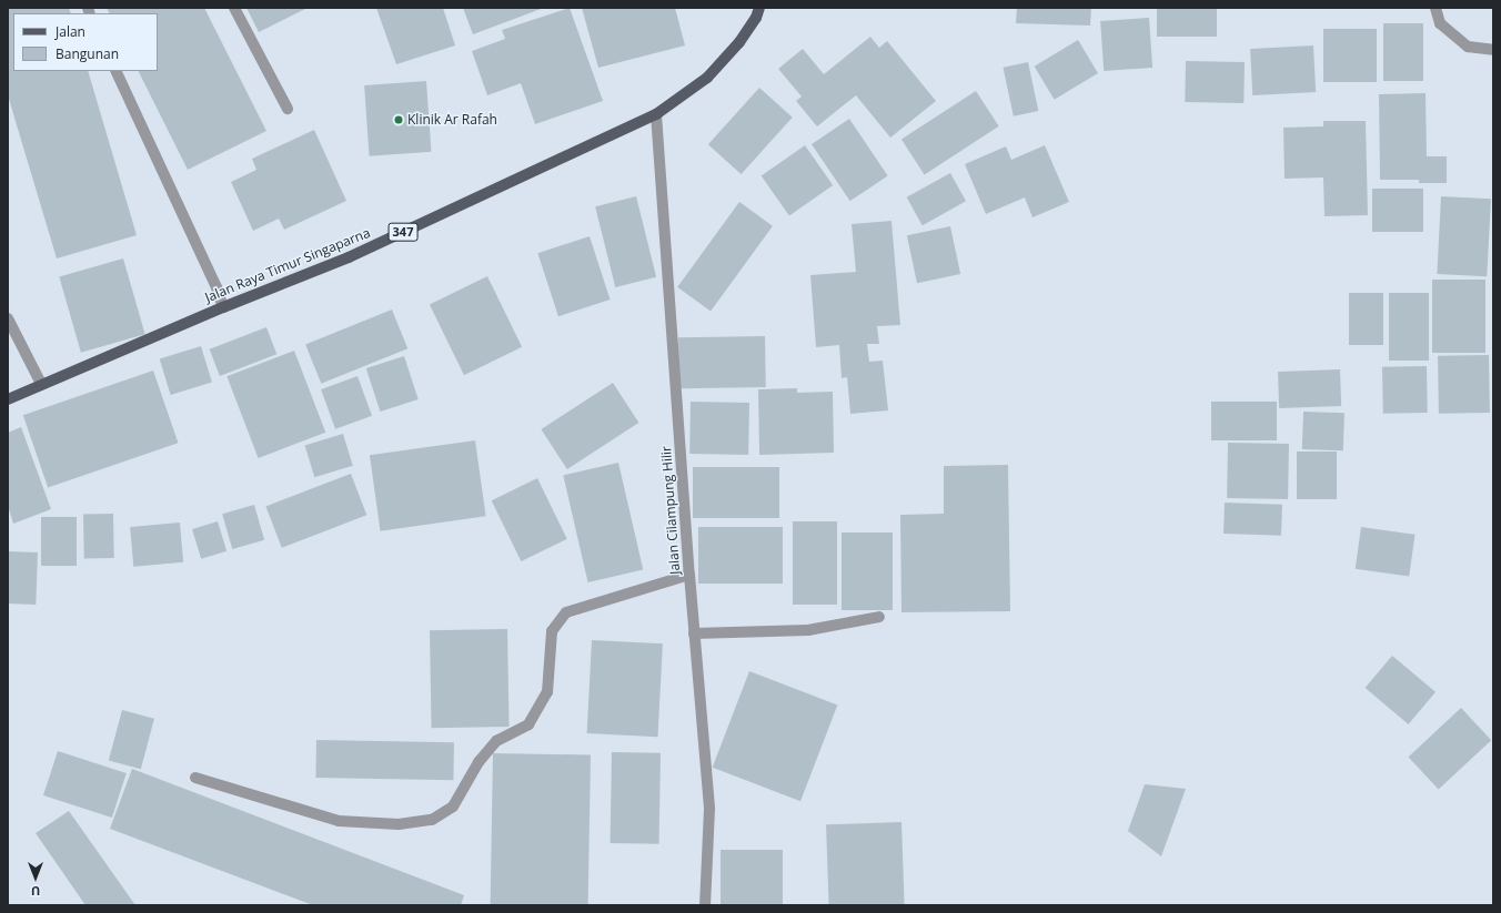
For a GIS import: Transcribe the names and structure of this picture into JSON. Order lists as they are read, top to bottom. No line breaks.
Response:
{"streets":{"main road":["347","Jalan Raya Timur Singaparna"],"street":["Jalan Cilampung Hilir"]},"crossings":[["Jalan Raya Timur Singaparna","Jalan Cilampung Hilir"]],"places":["Klinik Ar Rafah"],"legend":["Jalan","Bangunan"],"north":"bottom"}
